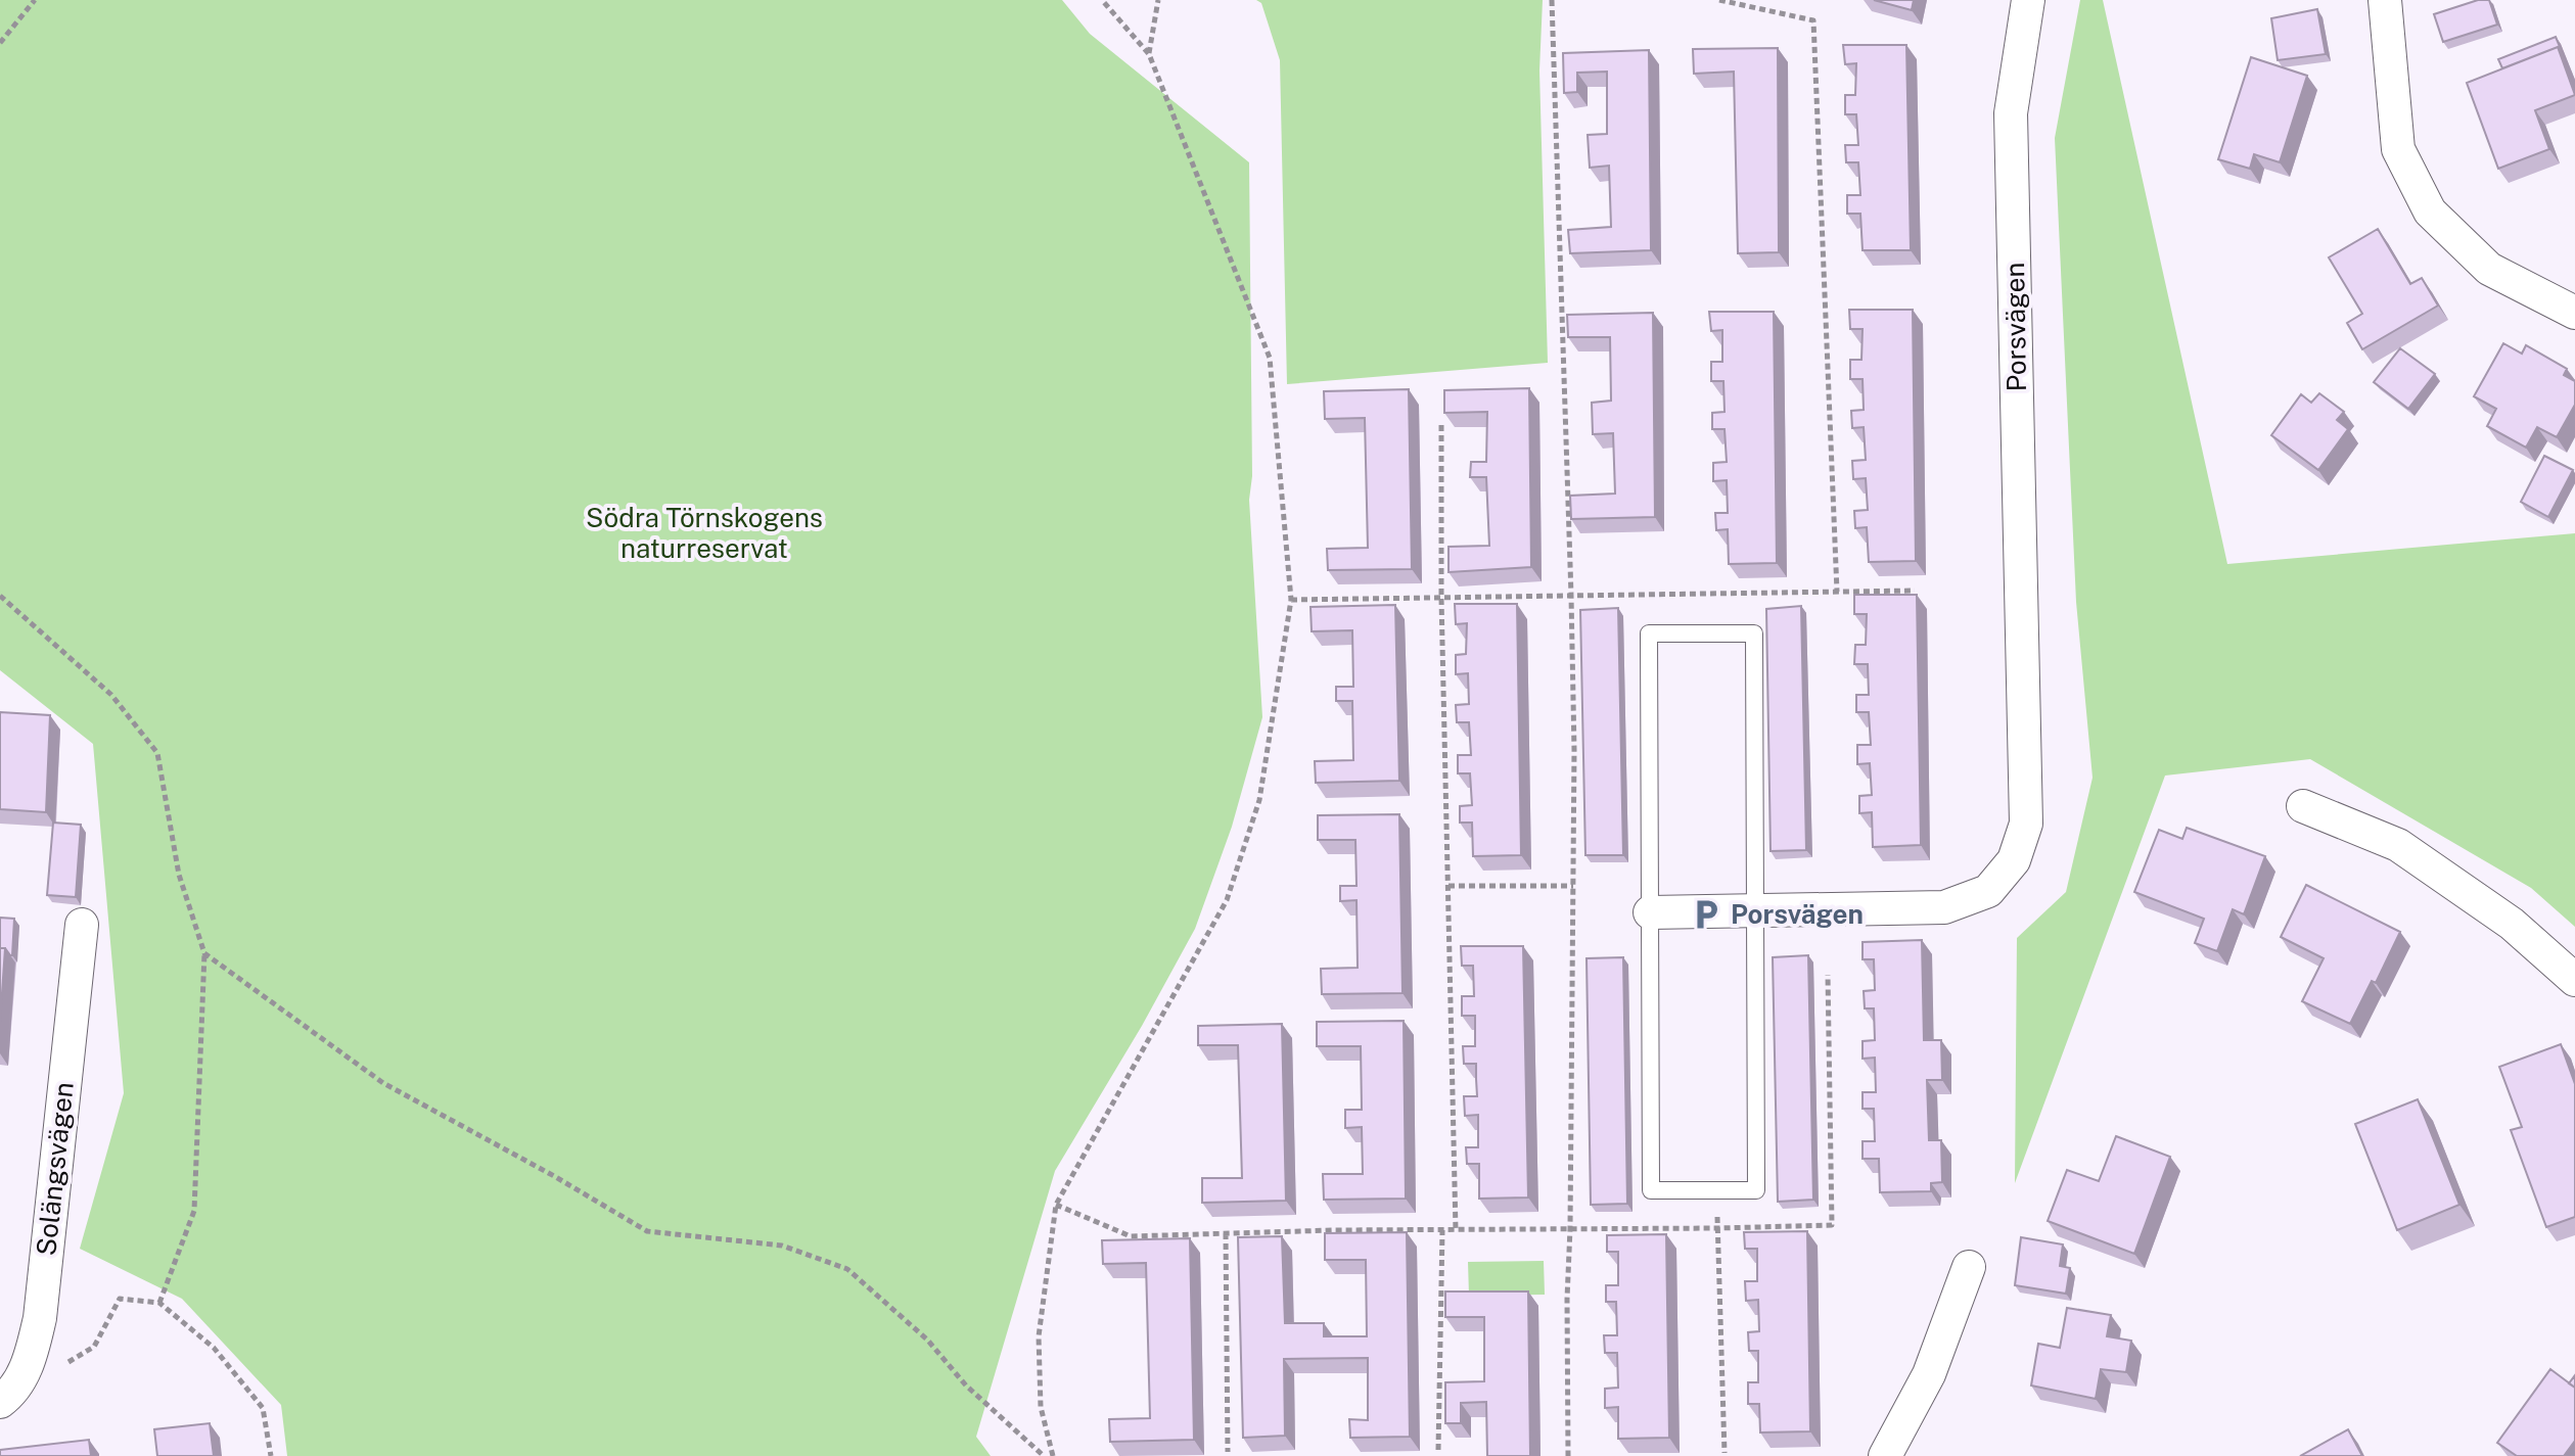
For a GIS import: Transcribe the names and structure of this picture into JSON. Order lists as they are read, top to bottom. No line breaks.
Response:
{"streets":{"street":["Porsvägen","Solängsvägen"]},"parks":["Södra Törnskogens naturreservat"],"places":{"parking":["Porsvägen"]}}
